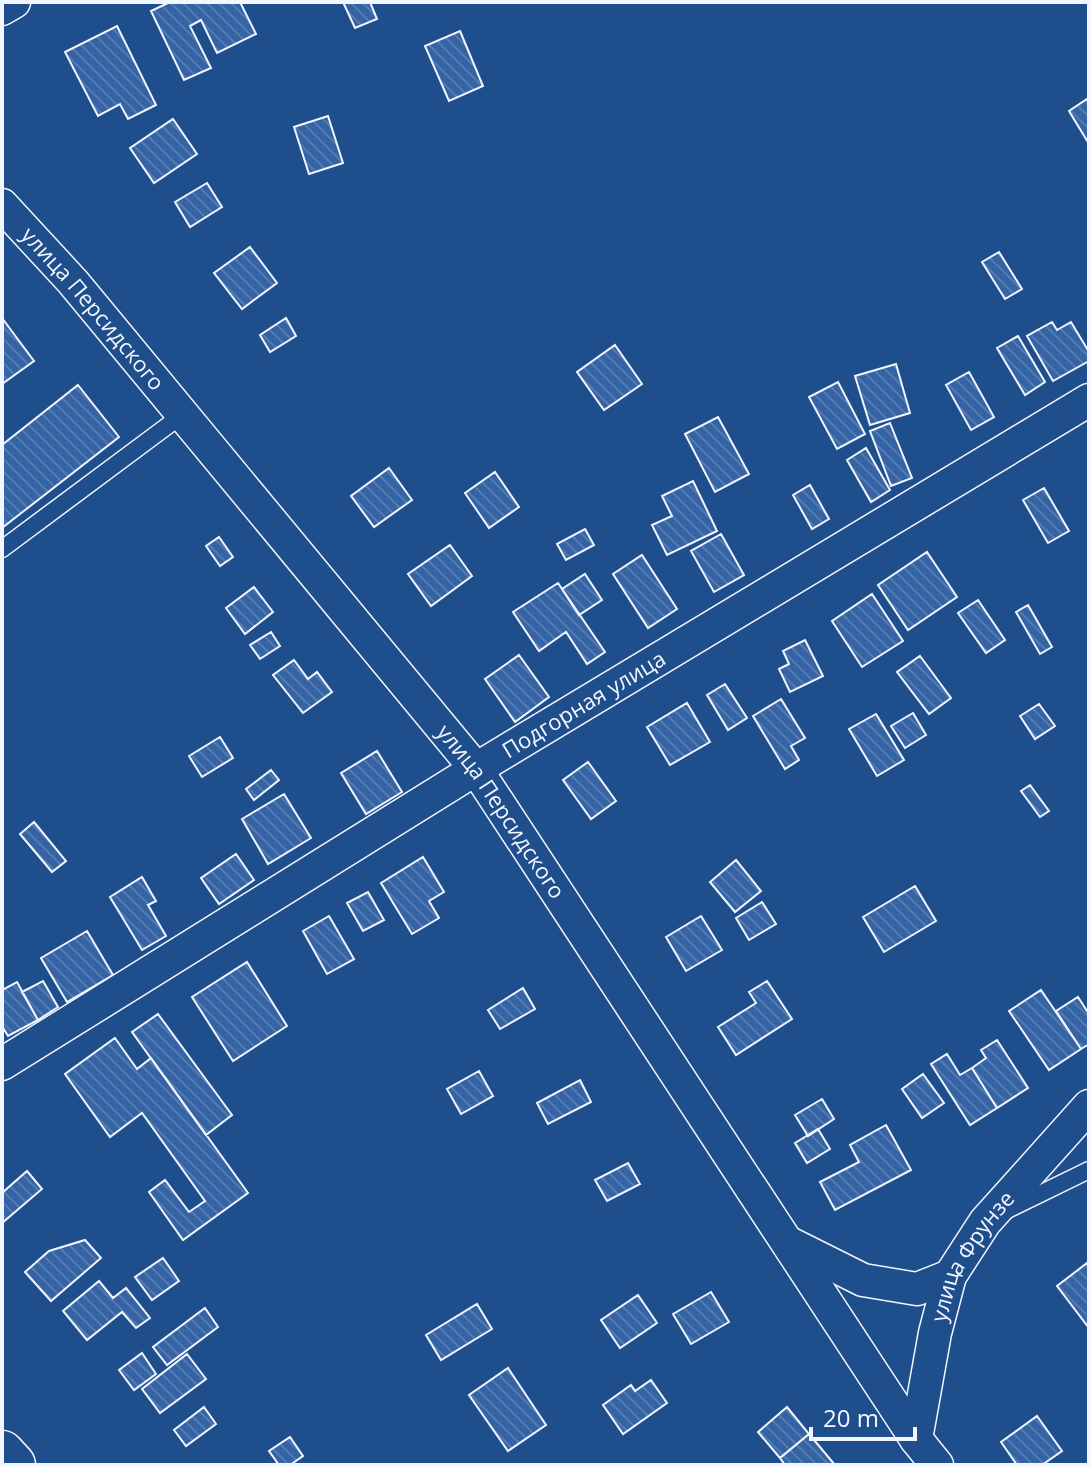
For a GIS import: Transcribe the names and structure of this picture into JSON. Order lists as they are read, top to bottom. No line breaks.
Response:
{"streets":{"street":["улица Персидского","Подгорная улица","улица Фрунзе"]},"crossings":[["улица Персидского","Подгорная улица"],["улица Персидского","улица Фрунзе"]],"scale_bar":"20 m"}
